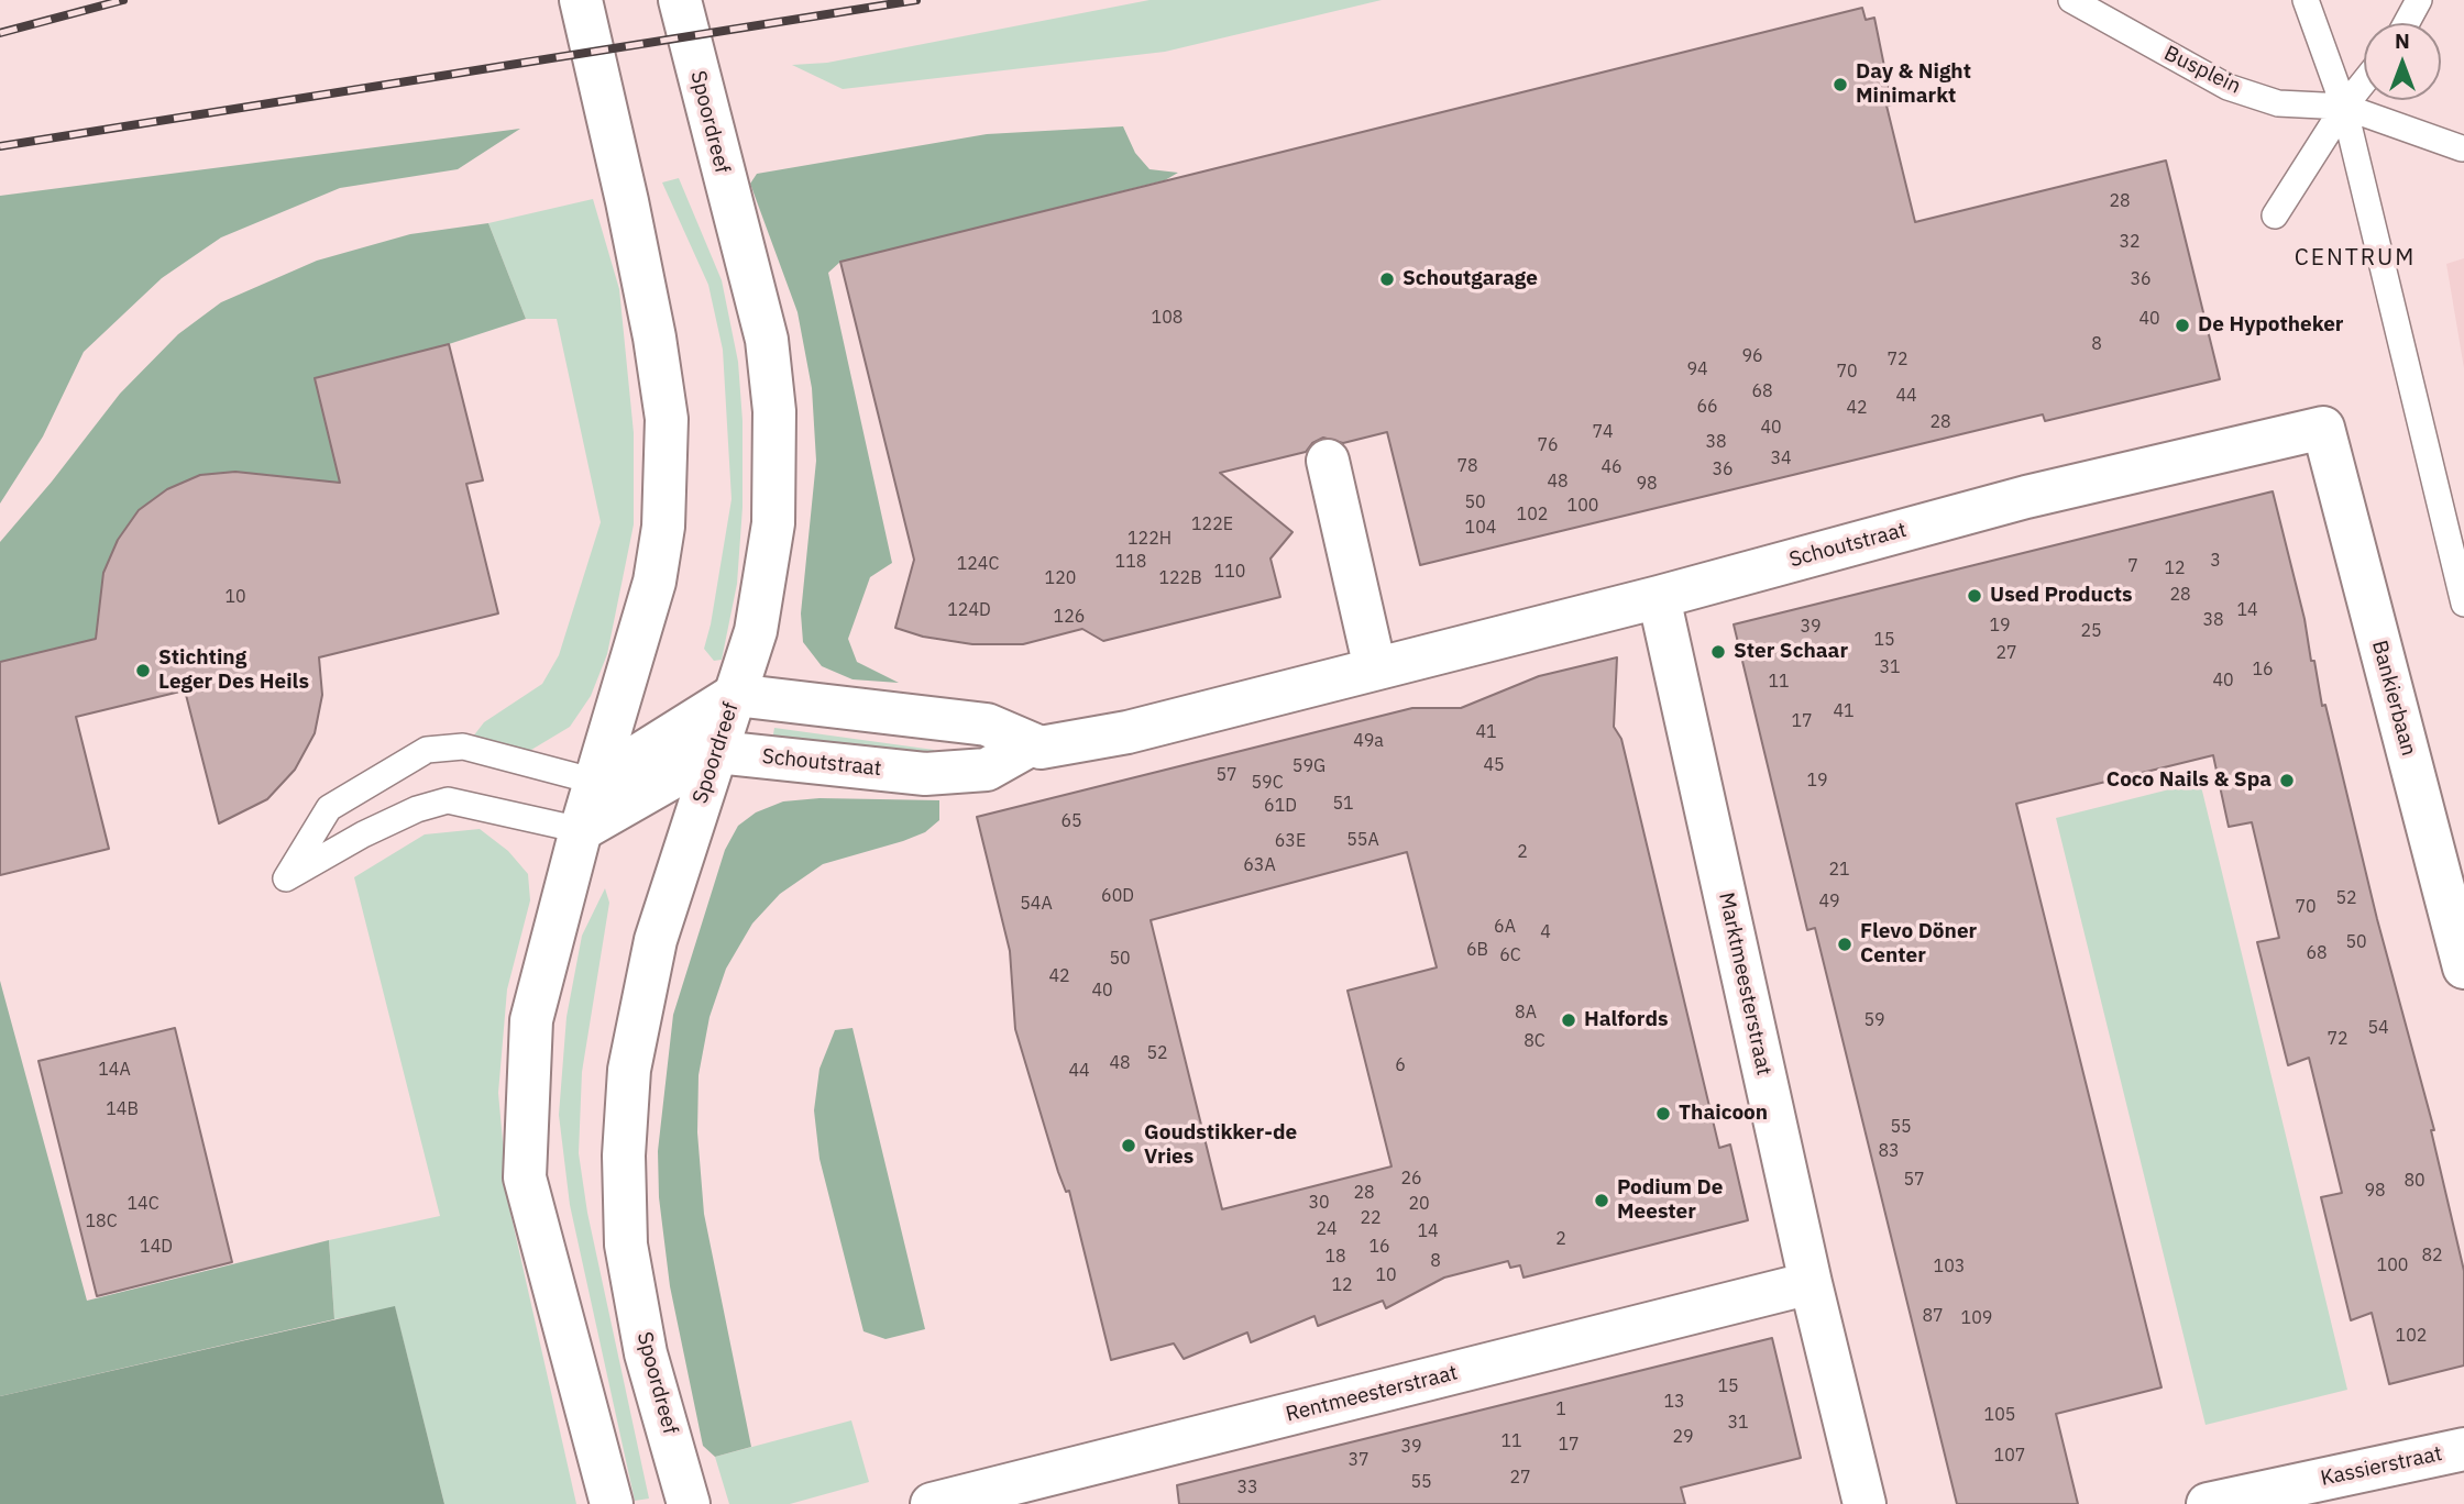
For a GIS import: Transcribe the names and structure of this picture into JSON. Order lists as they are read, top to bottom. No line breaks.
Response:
{"streets":{"street":["Spoordreef","Schoutstraat","Bankierbaan","Marktmeesterstraat","Rentmeesterstraat","Kassierstraat"],"lane":["Busplein"]},"crossings":[["Spoordreef","Schoutstraat"],["Schoutstraat","Bankierbaan"],["Schoutstraat","Marktmeesterstraat"],["Marktmeesterstraat","Rentmeesterstraat"]],"districts":["CENTRUM"],"places":["Day & Night Minimarkt","Schoutgarage","De Hypotheker","Used Products","Ster Schaar","Stichting Leger Des Heils","Coco Nails & Spa","Flevo Döner Center","Halfords","Thaicoon","Goudstikker-de Vries","Podium De Meester"],"house_numbers":["28","32","36","108","40","8","96","72","94","70","68","44","66","42","28","40","74","38","76","34","78","46","36","48","98","50","100","102","122E","104","122H","3","118","124C","7","12","110","120","122B","28","10","124D","14","126","38","19","39","25","15","27","31","16","40","11","41","17","41","49a","45","59G","57","19","59C","51","61D","65","55A","63E","2","63A","21","60D","52","49","54A","70","6A","4","50","6B","68","6C","50","42","40","8A","59","54","72","8C","52","48","6","14A","44","14B","55","83","26","57","80","98","28","30","14C","20","22","18C","24","14","2","14D","16","82","18","8","100","103","10","12","87","109","102","15","13","1","105","31","29","11","17","39","107","37","27","55","33"],"north":"top"}
